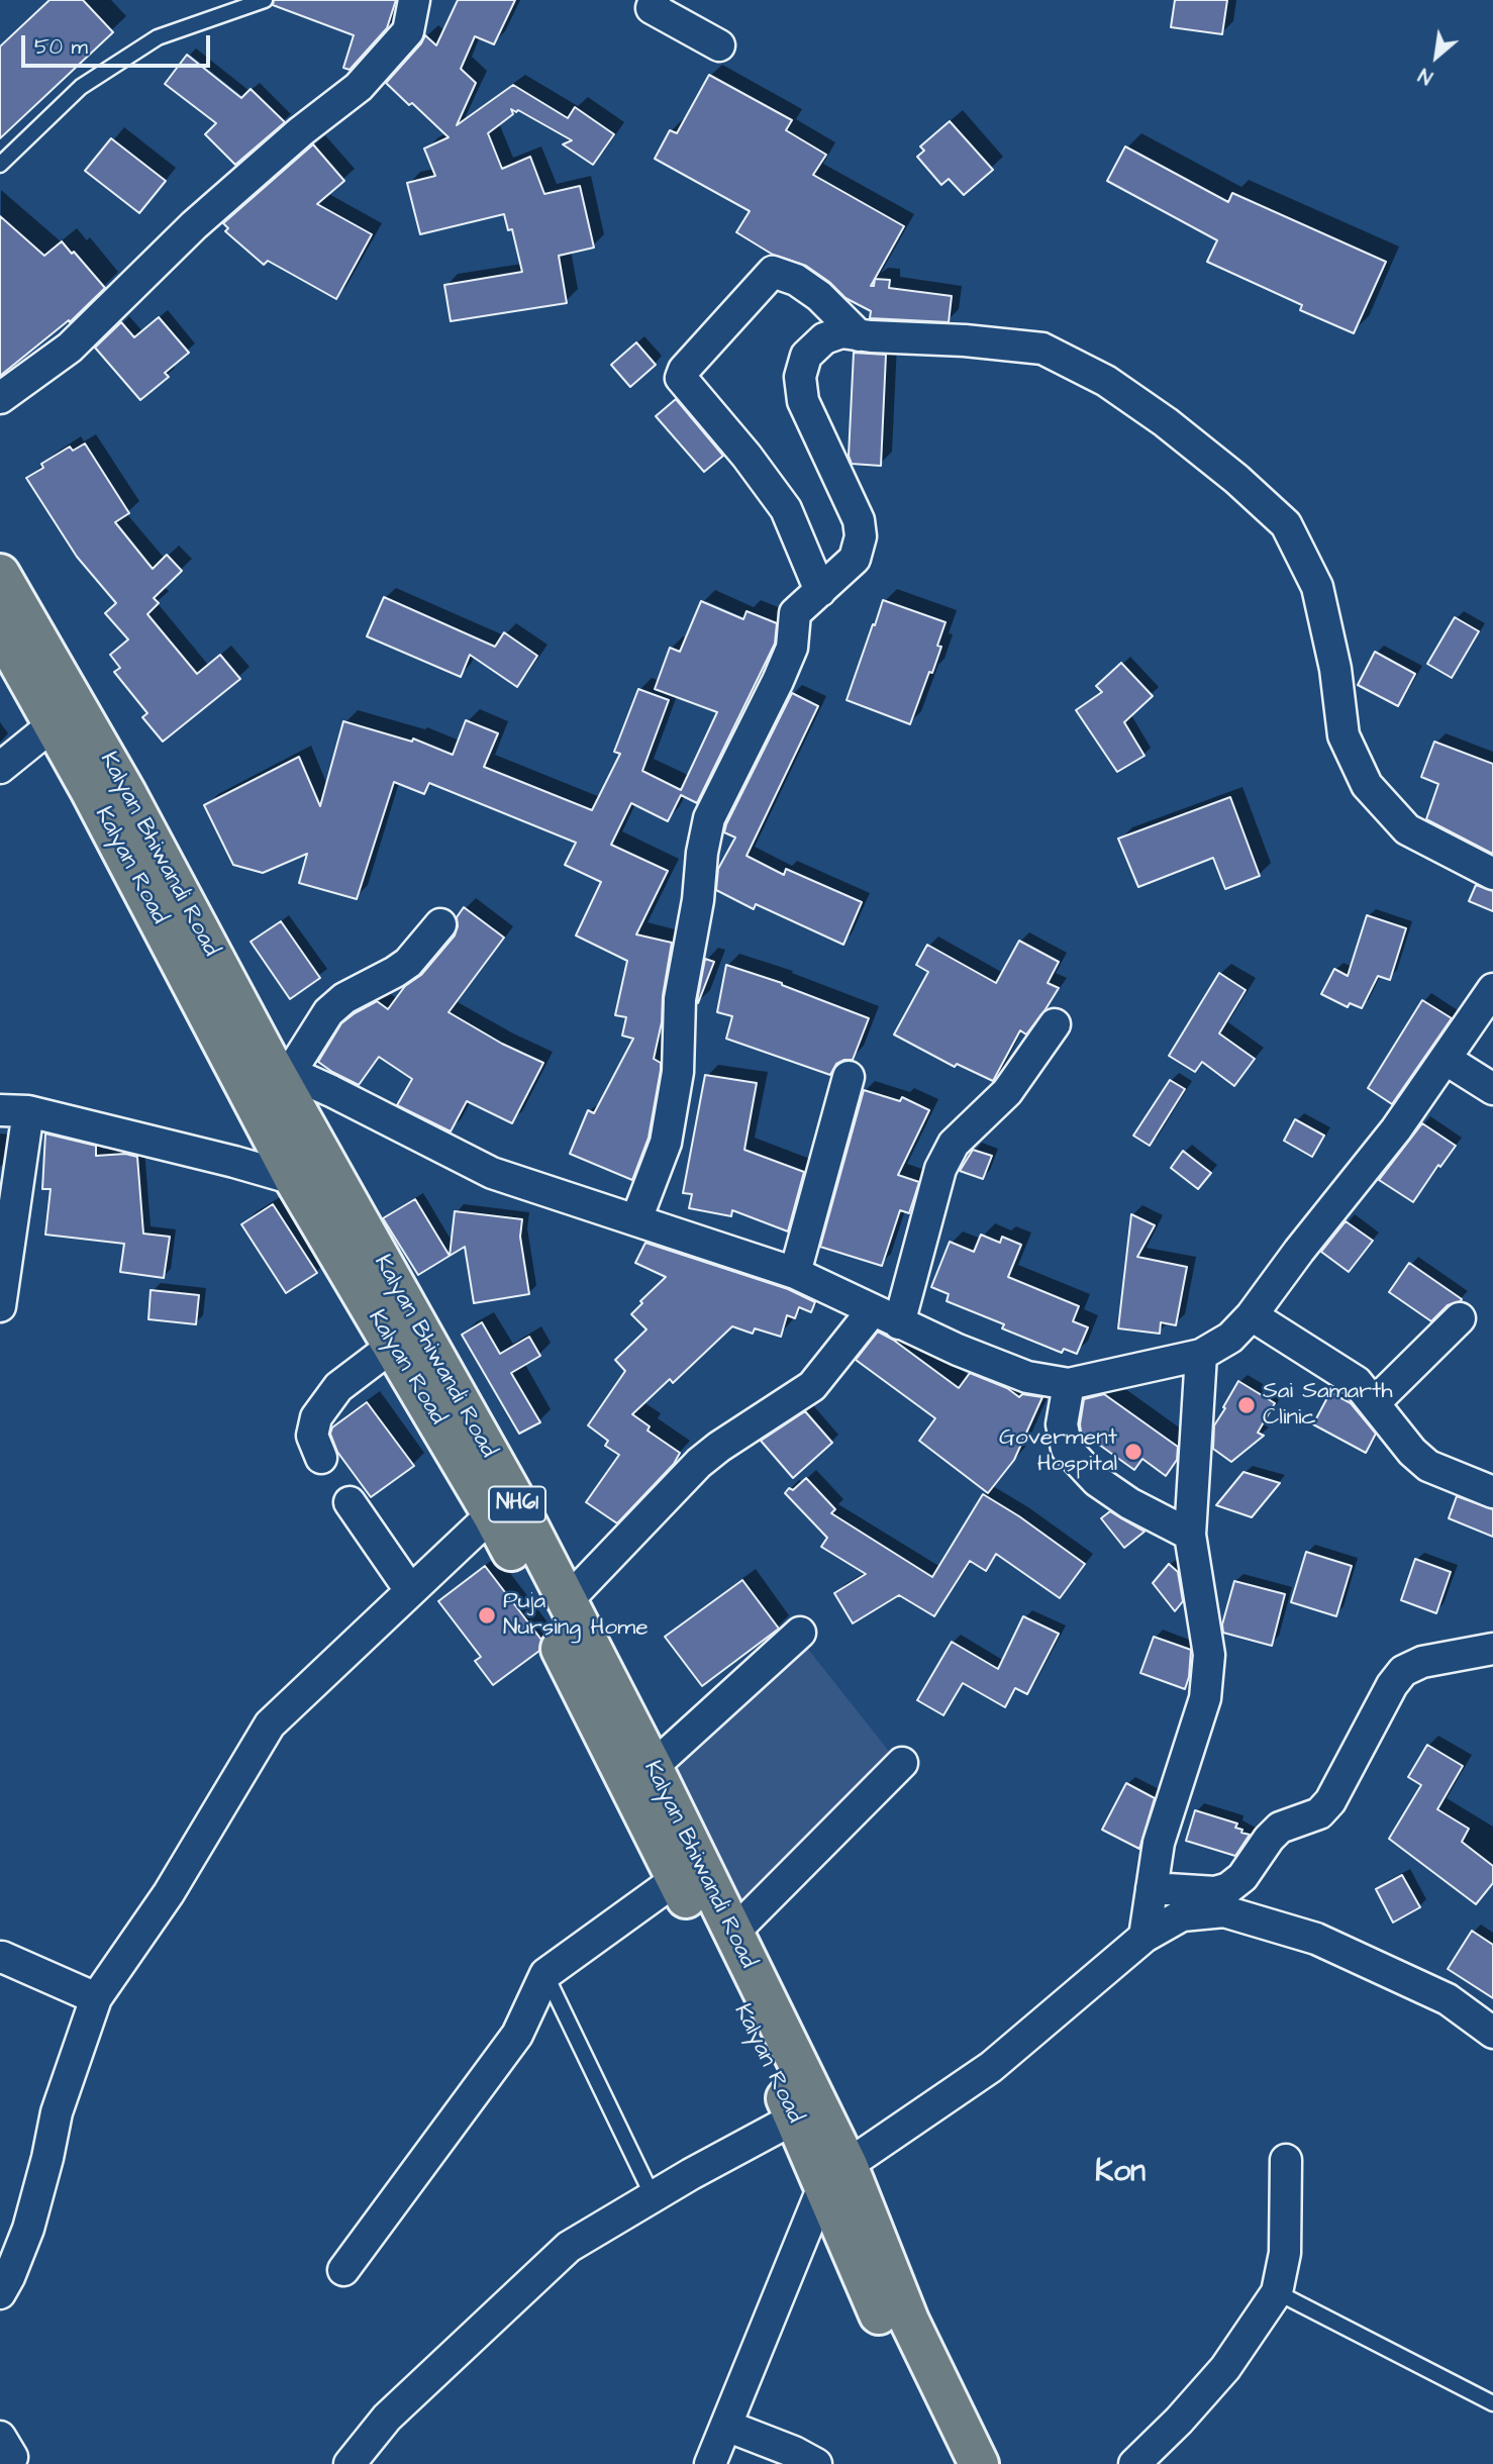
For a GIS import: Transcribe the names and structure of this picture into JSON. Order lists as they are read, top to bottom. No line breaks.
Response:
{"streets":{"highway":["Kalyan Bhiwandi Road","Kalyan Road","NH61"]},"crossings":[["Kalyan Bhiwandi Road","Kalyan Road"]],"districts":["Kon"],"places":["Sai Samarth Clinic","Goverment Hospital","Puja Nursing Home"],"scale_bar":"50 m","north":"bottom left"}
